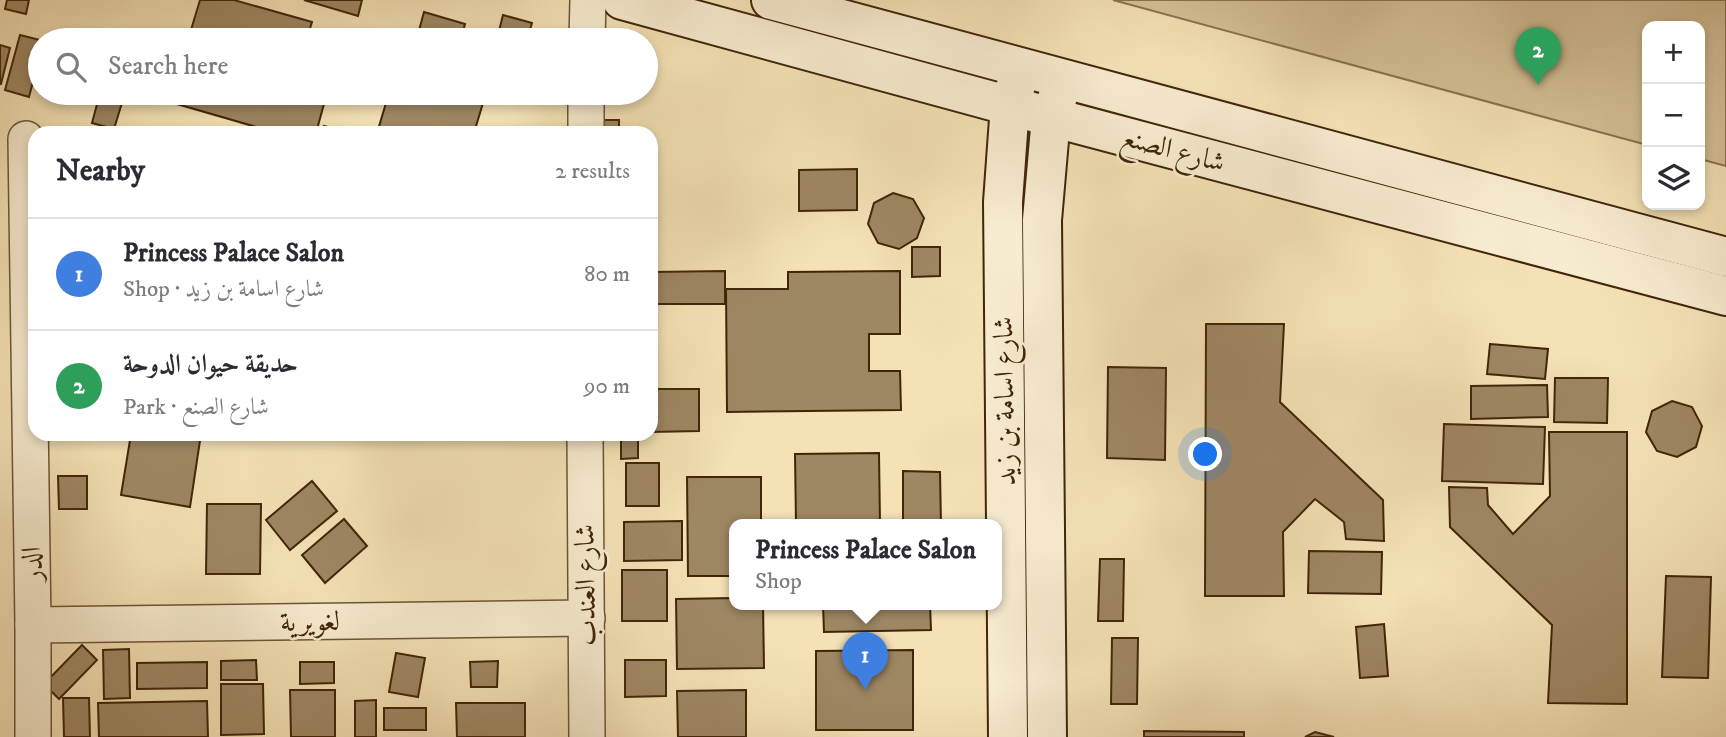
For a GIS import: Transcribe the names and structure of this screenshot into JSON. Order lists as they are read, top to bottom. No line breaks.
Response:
{"streets":{"street":["شارع الصنع","شارع اسامة بن زيد","الدر","شارع العندب","لغويرية"]},"crossings":[["شارع الصنع","شارع اسامة بن زيد"],["الدر","لغويرية"],["شارع العندب","لغويرية"]],"page":{"map_buttons":["+","−"],"pins":["2","1"],"search":"Search here","heading":["Nearby","2 results"],"list":[{"mark":"1","name":"Princess Palace Salon","note":"Shop · شارع اسامة بن زيد","value":"80 m"},{"mark":"2","name":"حديقة حيوان الدوحة","note":"Park · شارع الصنع","value":"90 m"}],"popup":["Princess Palace Salon","Shop"]}}
